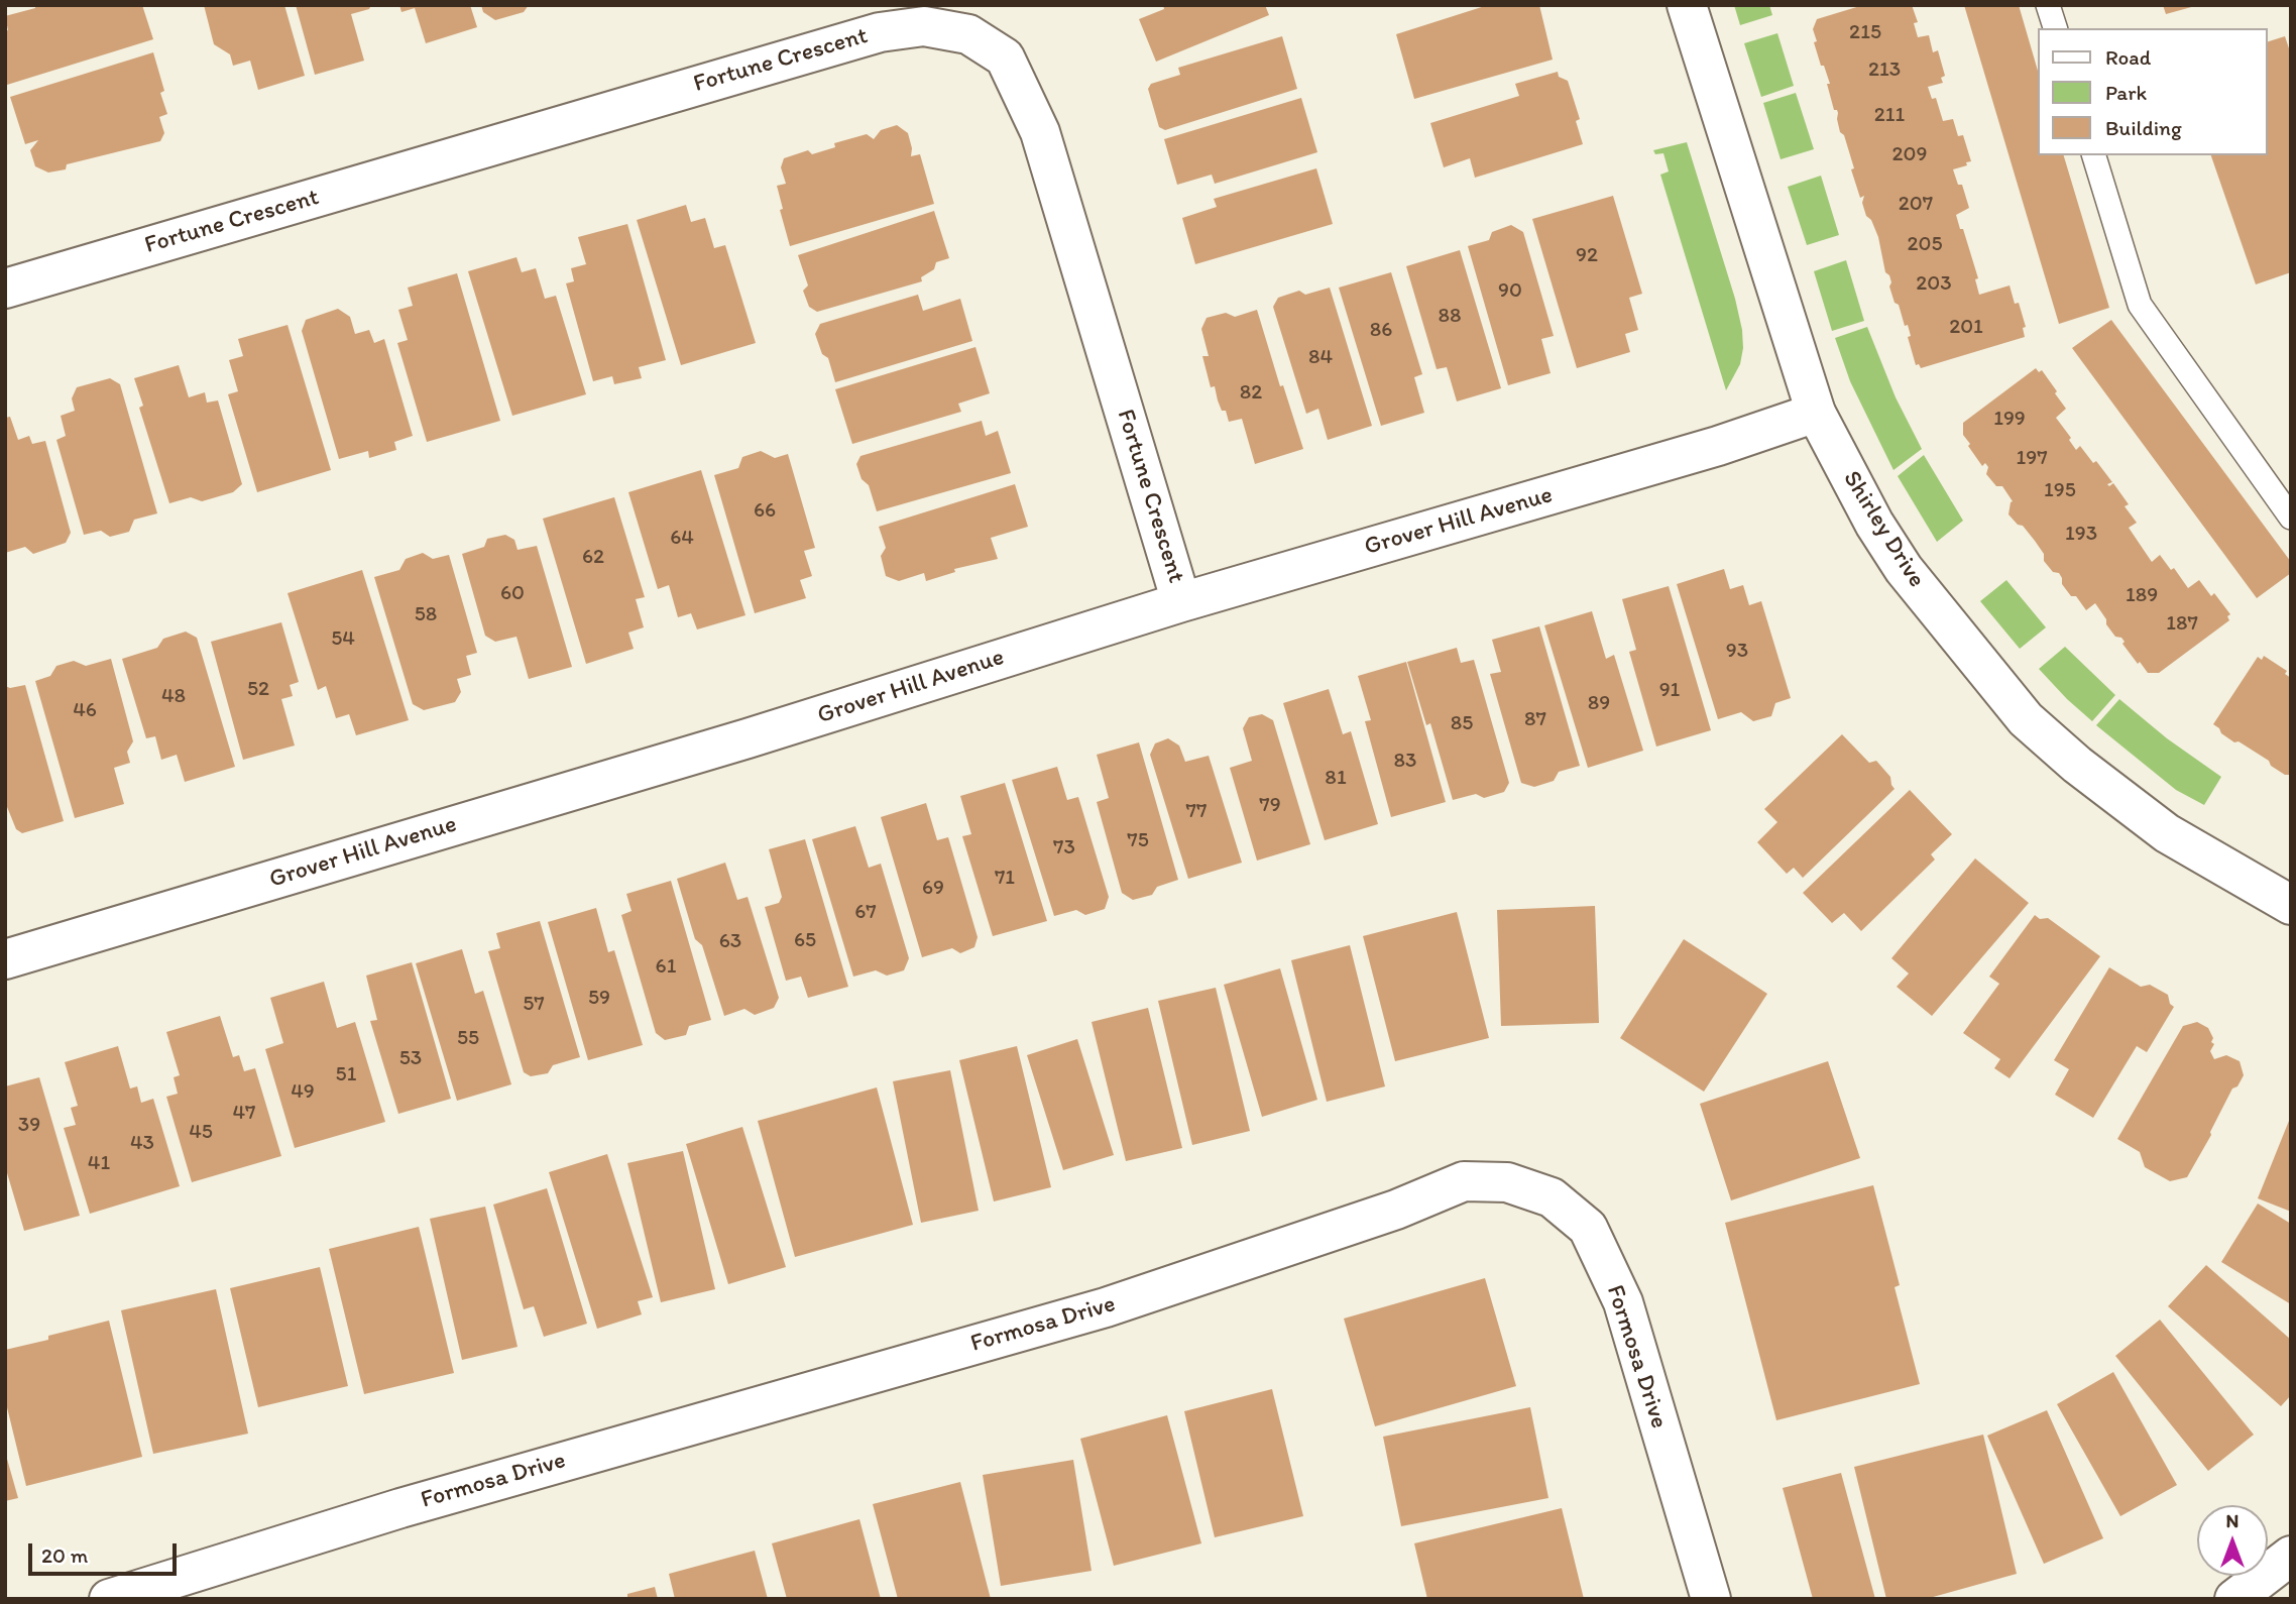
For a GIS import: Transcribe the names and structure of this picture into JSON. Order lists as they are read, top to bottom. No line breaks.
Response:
{"streets":{"street":["Fortune Crescent","Grover Hill Avenue","Shirley Drive","Formosa Drive"]},"crossings":[["Fortune Crescent","Grover Hill Avenue"],["Grover Hill Avenue","Shirley Drive"]],"house_numbers":["215","213","211","209","207","205","92","203","90","88","201","86","84","82","199","197","195","66","193","64","62","60","189","58","187","54","93","52","91","48","89","46","87","85","83","81","79","77","75","73","71","69","67","65","63","61","59","57","55","53","51","49","47","39","45","43","41"],"legend":["Road","Park","Building"],"scale_bar":"20 m","north":"top"}
